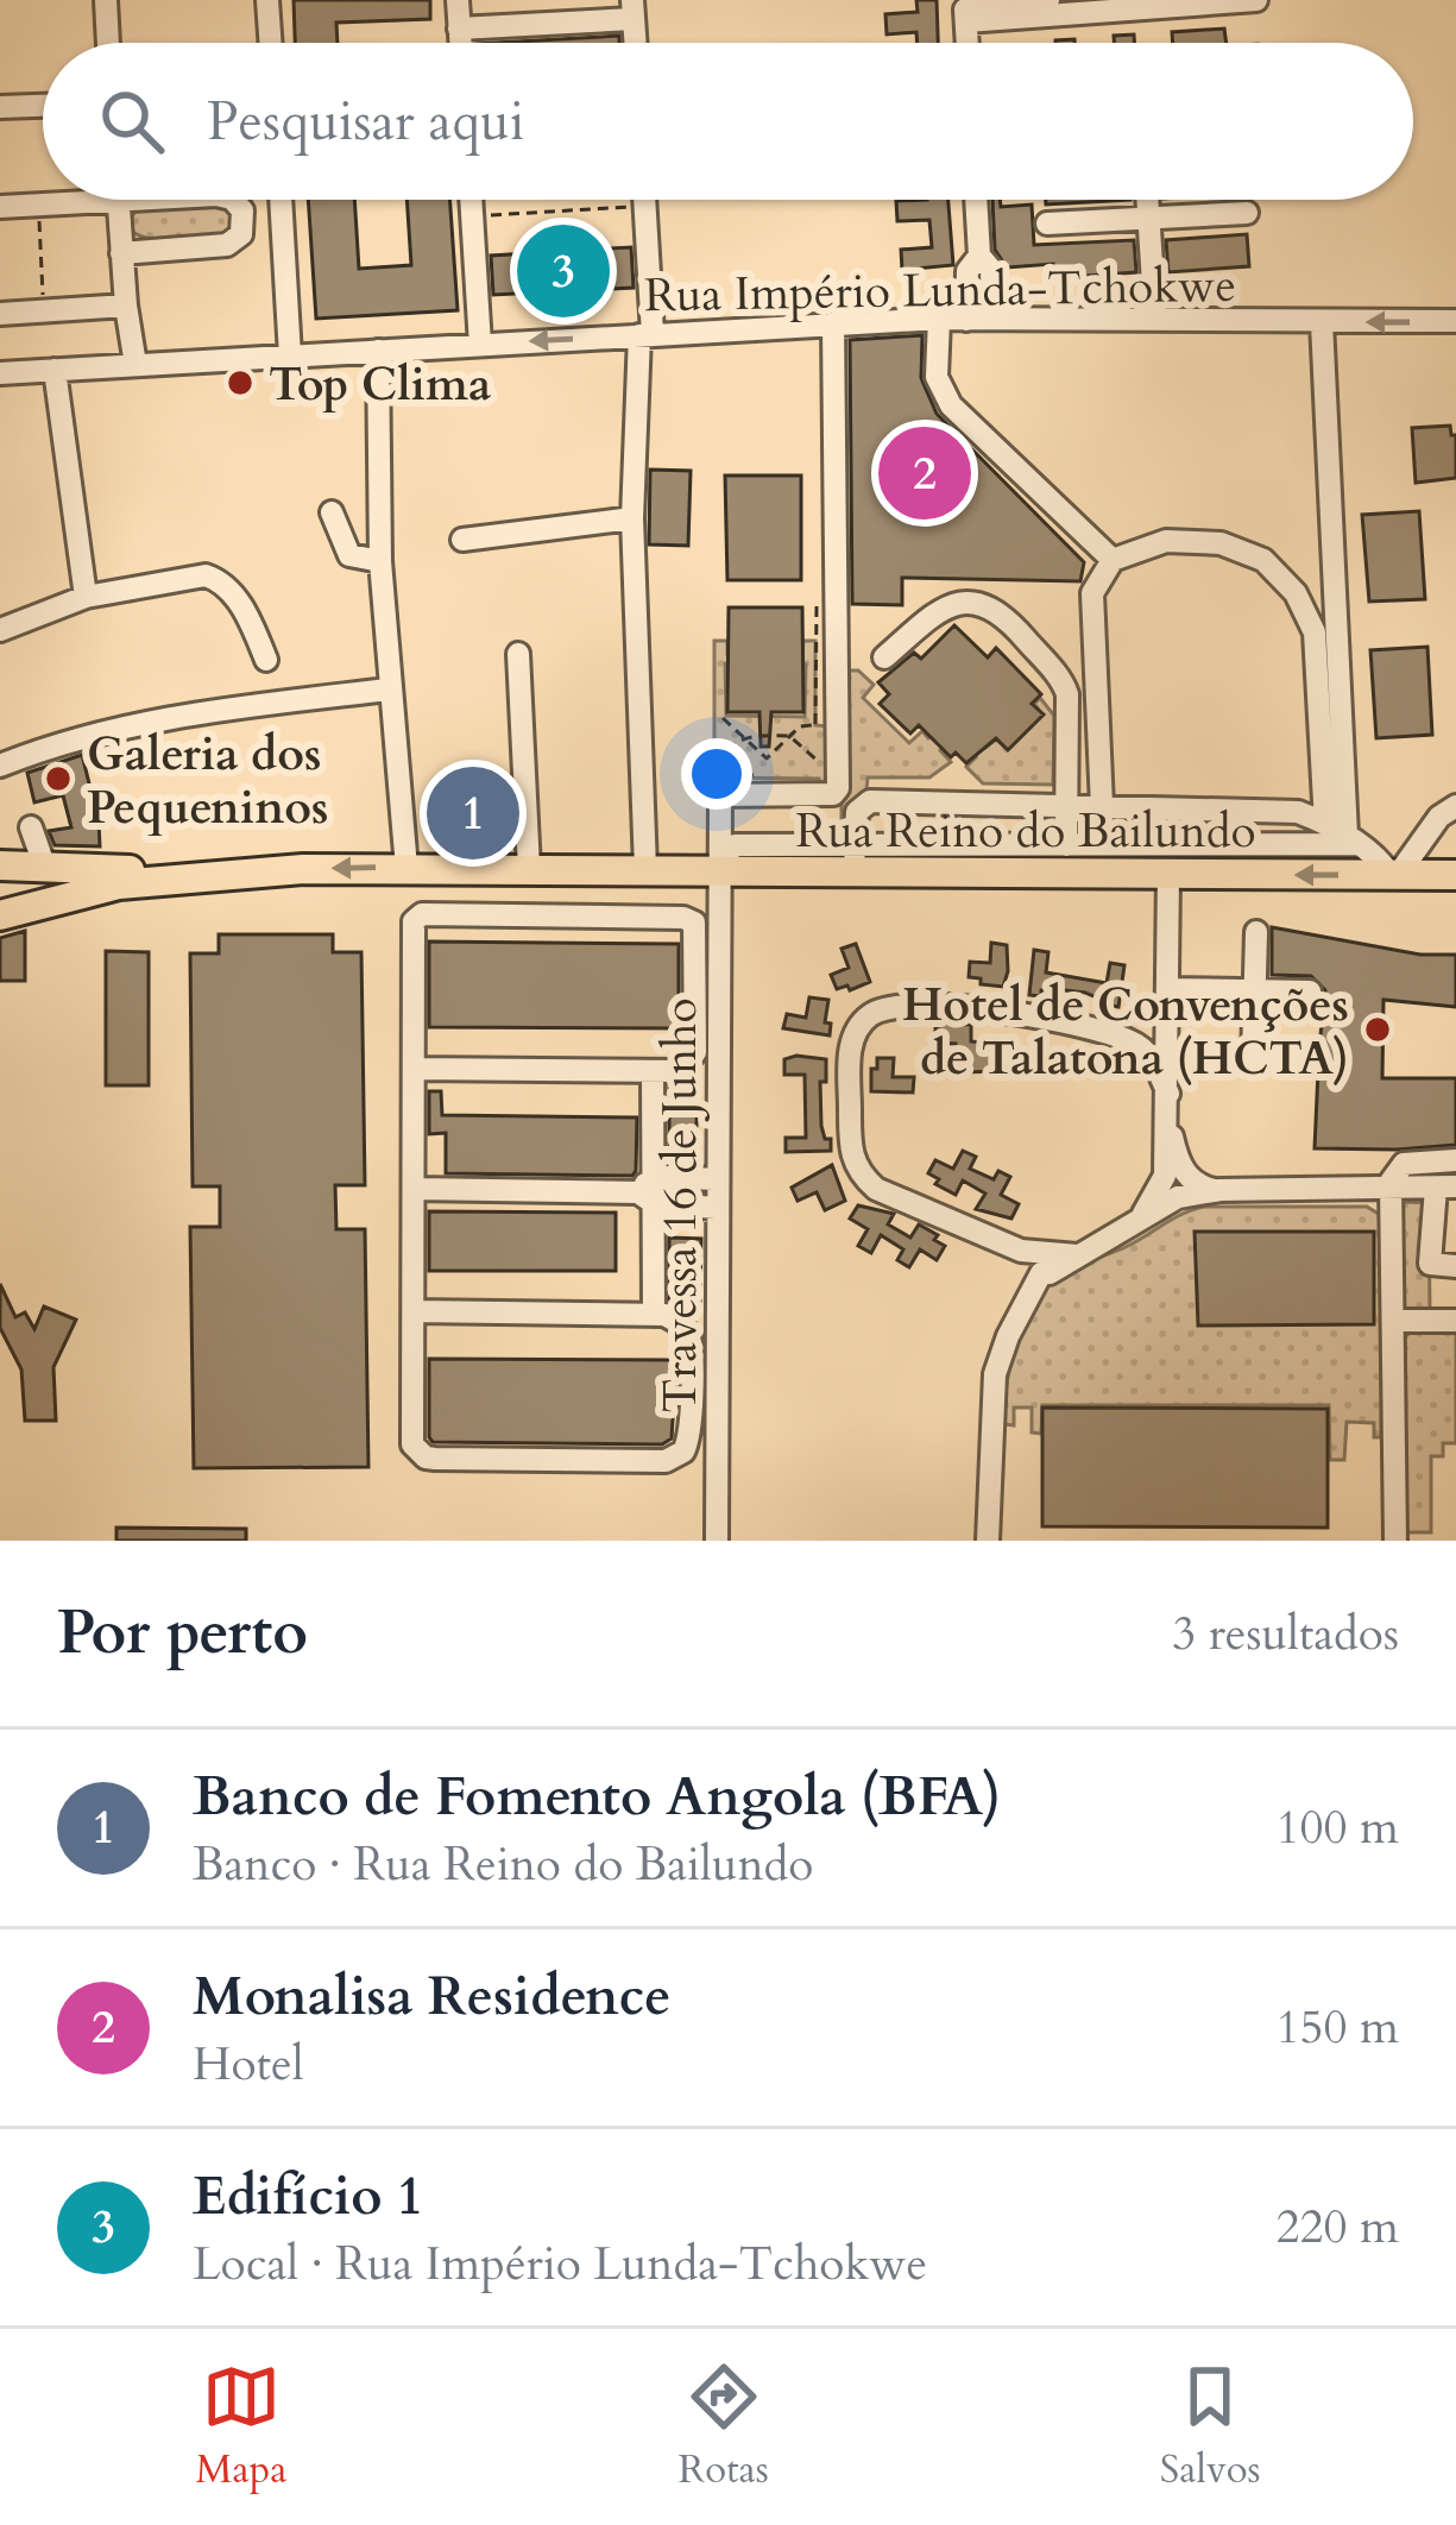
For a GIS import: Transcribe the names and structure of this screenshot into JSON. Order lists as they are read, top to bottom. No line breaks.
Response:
{"streets":{"main road":["Rua Reino do Bailundo"],"street":["Rua Império Lunda-Tchokwe","Travessa 16 de Junho"]},"crossings":[["Rua Império Lunda-Tchokwe","Travessa 16 de Junho"],["Rua Reino do Bailundo","Travessa 16 de Junho"]],"places":["Top Clima","Galeria dos Pequeninos","Hotel de Convenções de Talatona (HCTA)"],"page":{"search":"Pesquisar aqui","pins":["3","2","1"],"heading":["Por perto","3 resultados"],"list":[{"mark":"1","name":"Banco de Fomento Angola (BFA)","note":"Banco · Rua Reino do Bailundo","value":"100 m"},{"mark":"2","name":"Monalisa Residence","note":"Hotel","value":"150 m"},{"mark":"3","name":"Edifício 1","note":"Local · Rua Império Lunda-Tchokwe","value":"220 m"}],"nav":["Mapa","Rotas","Salvos"]}}
